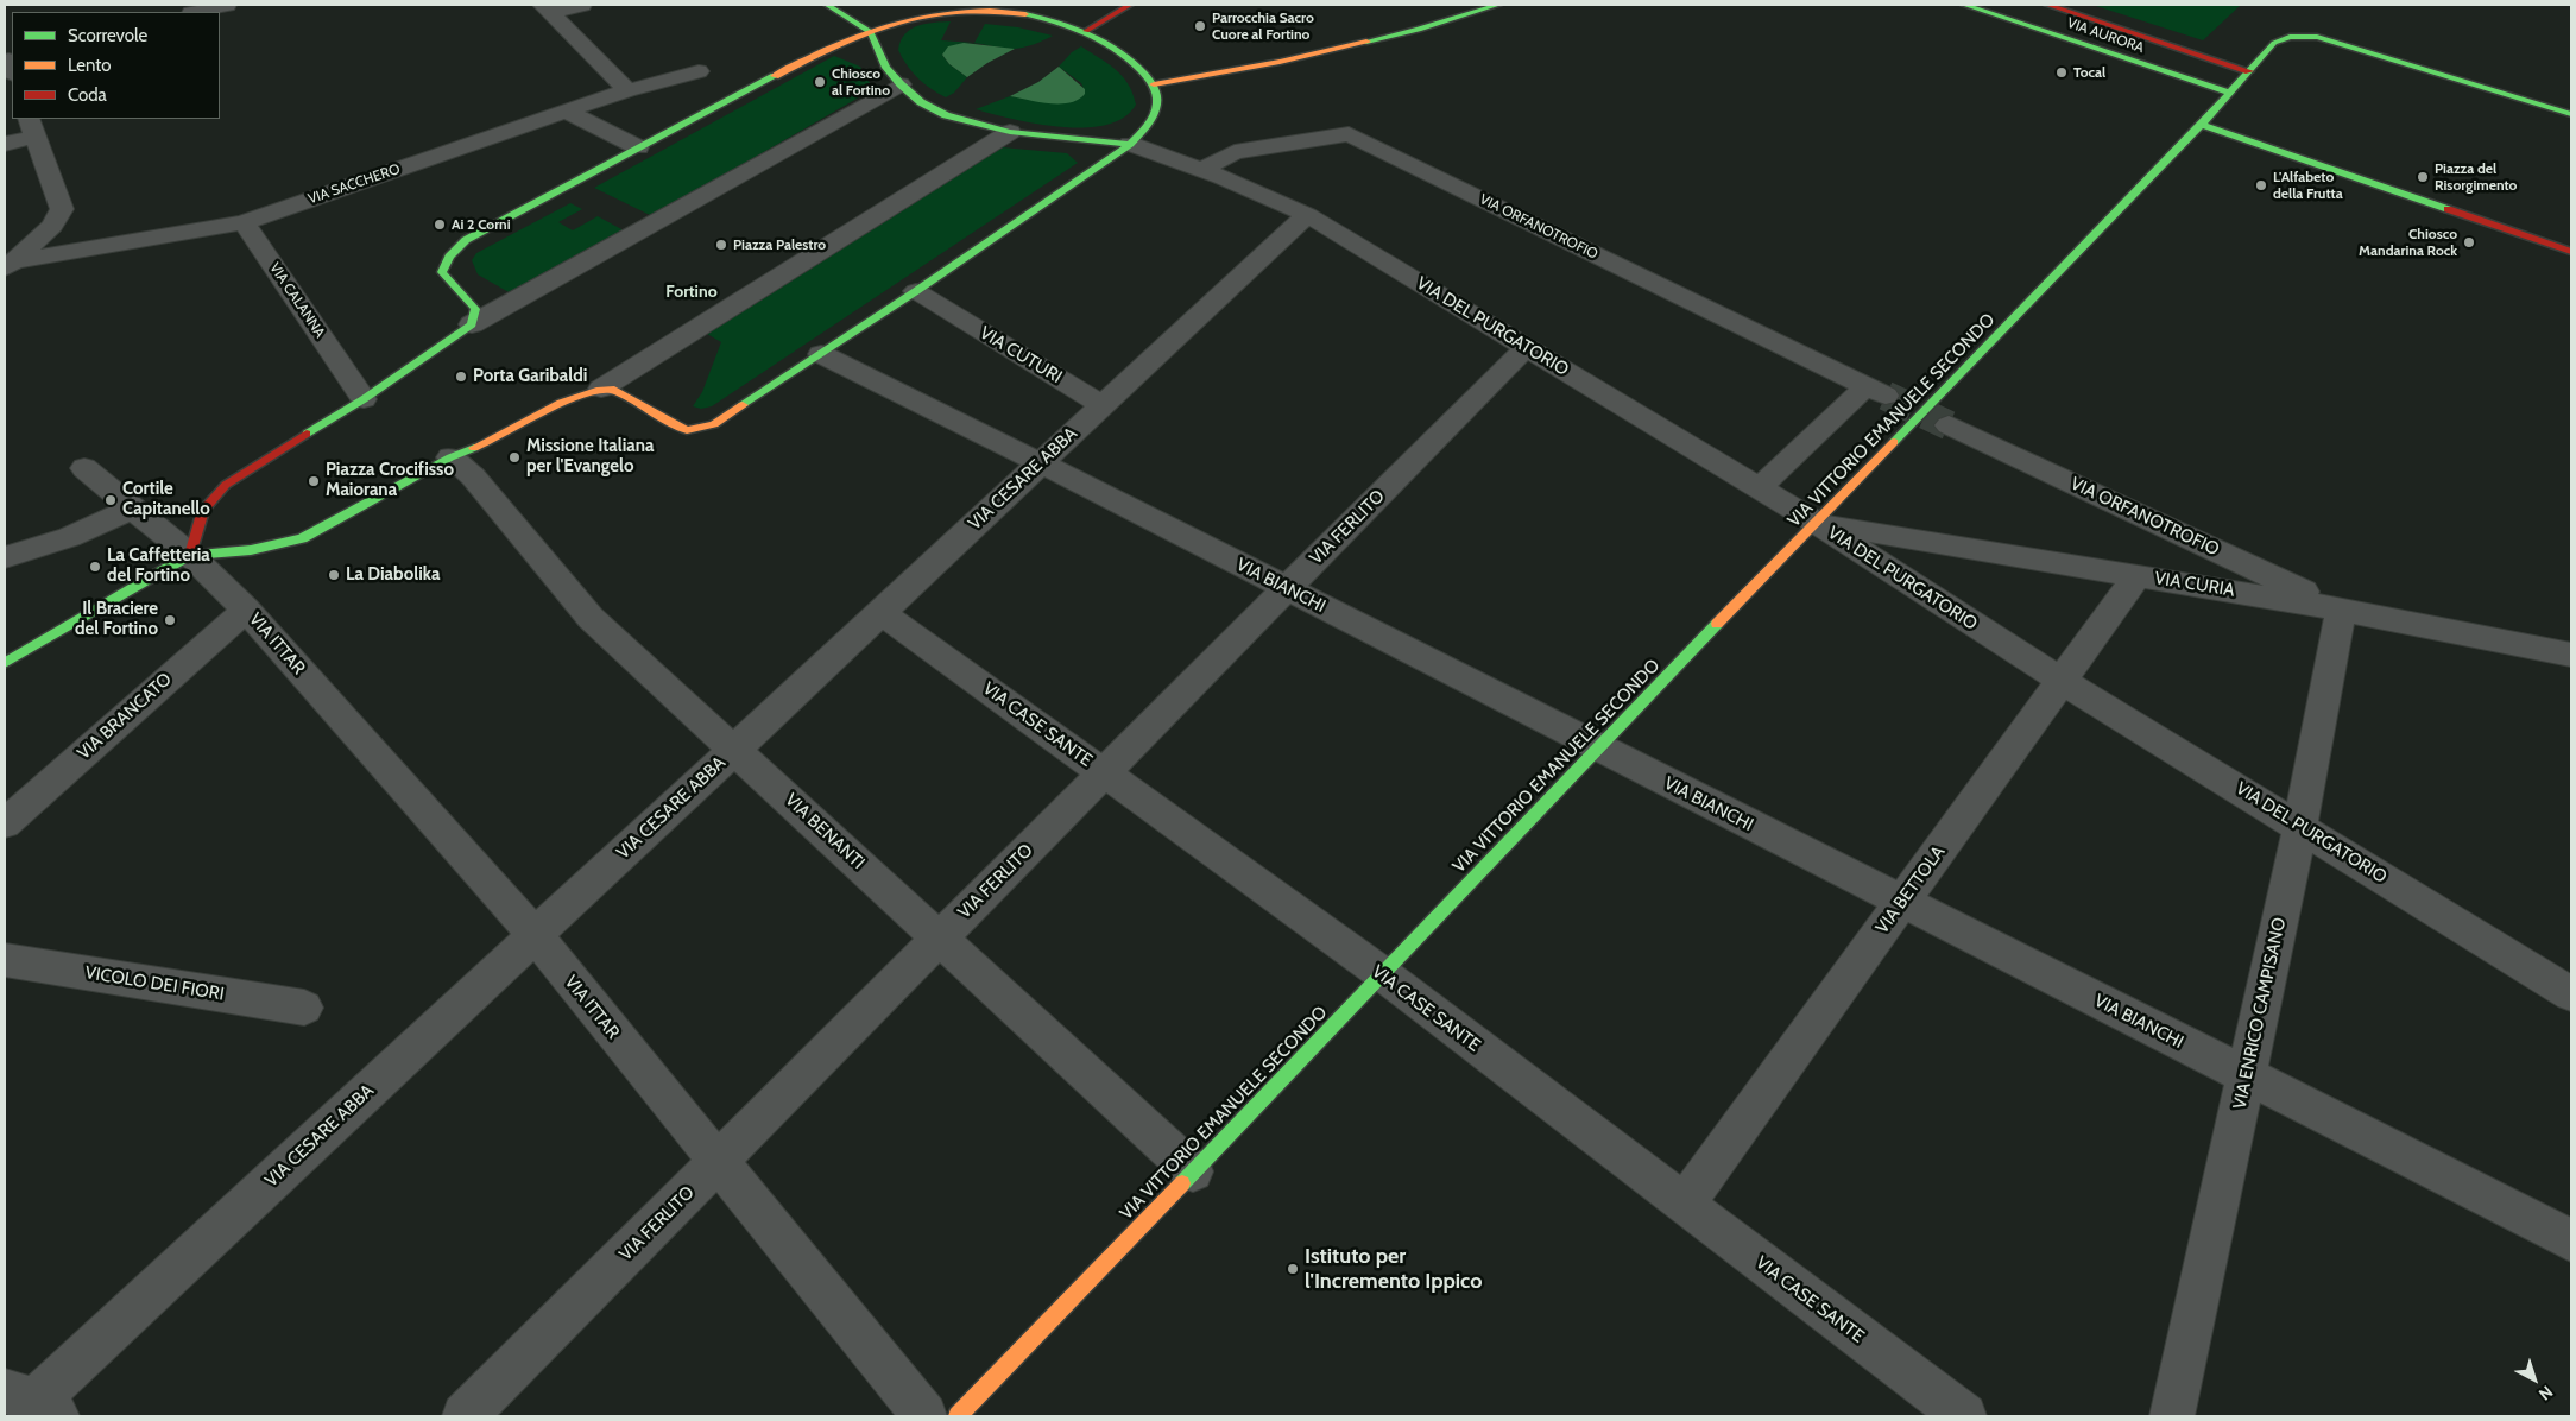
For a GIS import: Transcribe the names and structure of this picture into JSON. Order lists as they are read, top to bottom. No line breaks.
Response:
{"streets":{"main road":["VIA AURORA","VIA VITTORIO EMANUELE SECONDO"],"street":["VIA SACCHERO","VIA ORFANOTROFIO","VIA CALANNA","VIA DEL PURGATORIO","VIA CUTURI","VIA CESARE ABBA","VIA FERLITO","VIA CURIA","VIA BIANCHI","VIA ITTAR","VIA BRANCATO","VIA CASE SANTE","VIA BENANTI","VIA BETTOLA","VICOLO DEI FIORI","VIA ENRICO CAMPISANO"]},"crossings":[["VIA AURORA","VIA VITTORIO EMANUELE SECONDO"],["VIA SACCHERO","VIA CALANNA"],["VIA ORFANOTROFIO","VIA DEL PURGATORIO"],["VIA ORFANOTROFIO","VIA CURIA"],["VIA ORFANOTROFIO","VIA ENRICO CAMPISANO"],["VIA DEL PURGATORIO","VIA VITTORIO EMANUELE SECONDO"],["VIA DEL PURGATORIO","VIA CESARE ABBA"],["VIA DEL PURGATORIO","VIA FERLITO"],["VIA DEL PURGATORIO","VIA CURIA"],["VIA DEL PURGATORIO","VIA BETTOLA"],["VIA DEL PURGATORIO","VIA ENRICO CAMPISANO"],["VIA CUTURI","VIA CESARE ABBA"],["VIA VITTORIO EMANUELE SECONDO","VIA CURIA"],["VIA VITTORIO EMANUELE SECONDO","VIA BIANCHI"],["VIA VITTORIO EMANUELE SECONDO","VIA CASE SANTE"],["VIA VITTORIO EMANUELE SECONDO","VIA BENANTI"],["VIA CESARE ABBA","VIA BIANCHI"],["VIA CESARE ABBA","VIA ITTAR"],["VIA CESARE ABBA","VIA CASE SANTE"],["VIA CESARE ABBA","VIA BENANTI"],["VIA FERLITO","VIA BIANCHI"],["VIA FERLITO","VIA ITTAR"],["VIA FERLITO","VIA CASE SANTE"],["VIA FERLITO","VIA BENANTI"],["VIA CURIA","VIA BETTOLA"],["VIA CURIA","VIA ENRICO CAMPISANO"],["VIA BIANCHI","VIA BETTOLA"],["VIA BIANCHI","VIA ENRICO CAMPISANO"],["VIA ITTAR","VIA BRANCATO"],["VIA CASE SANTE","VIA BETTOLA"]],"districts":["Fortino"],"places":["Parrocchia Sacro Cuore al Fortino","Tocal","Chiosco al Fortino","Piazza del Risorgimento","L'Alfabeto della Frutta","Ai 2 Corni","Chiosco Mandarina Rock","Piazza Palestro","Porta Garibaldi","Missione Italiana per l'Evangelo","Piazza Crocifisso Maiorana","Cortile Capitanello","La Caffetteria del Fortino","La Diabolika","Il Braciere del Fortino","Istituto per l'Incremento Ippico"],"legend":["Scorrevole","Lento","Coda"],"north":"bottom right"}
